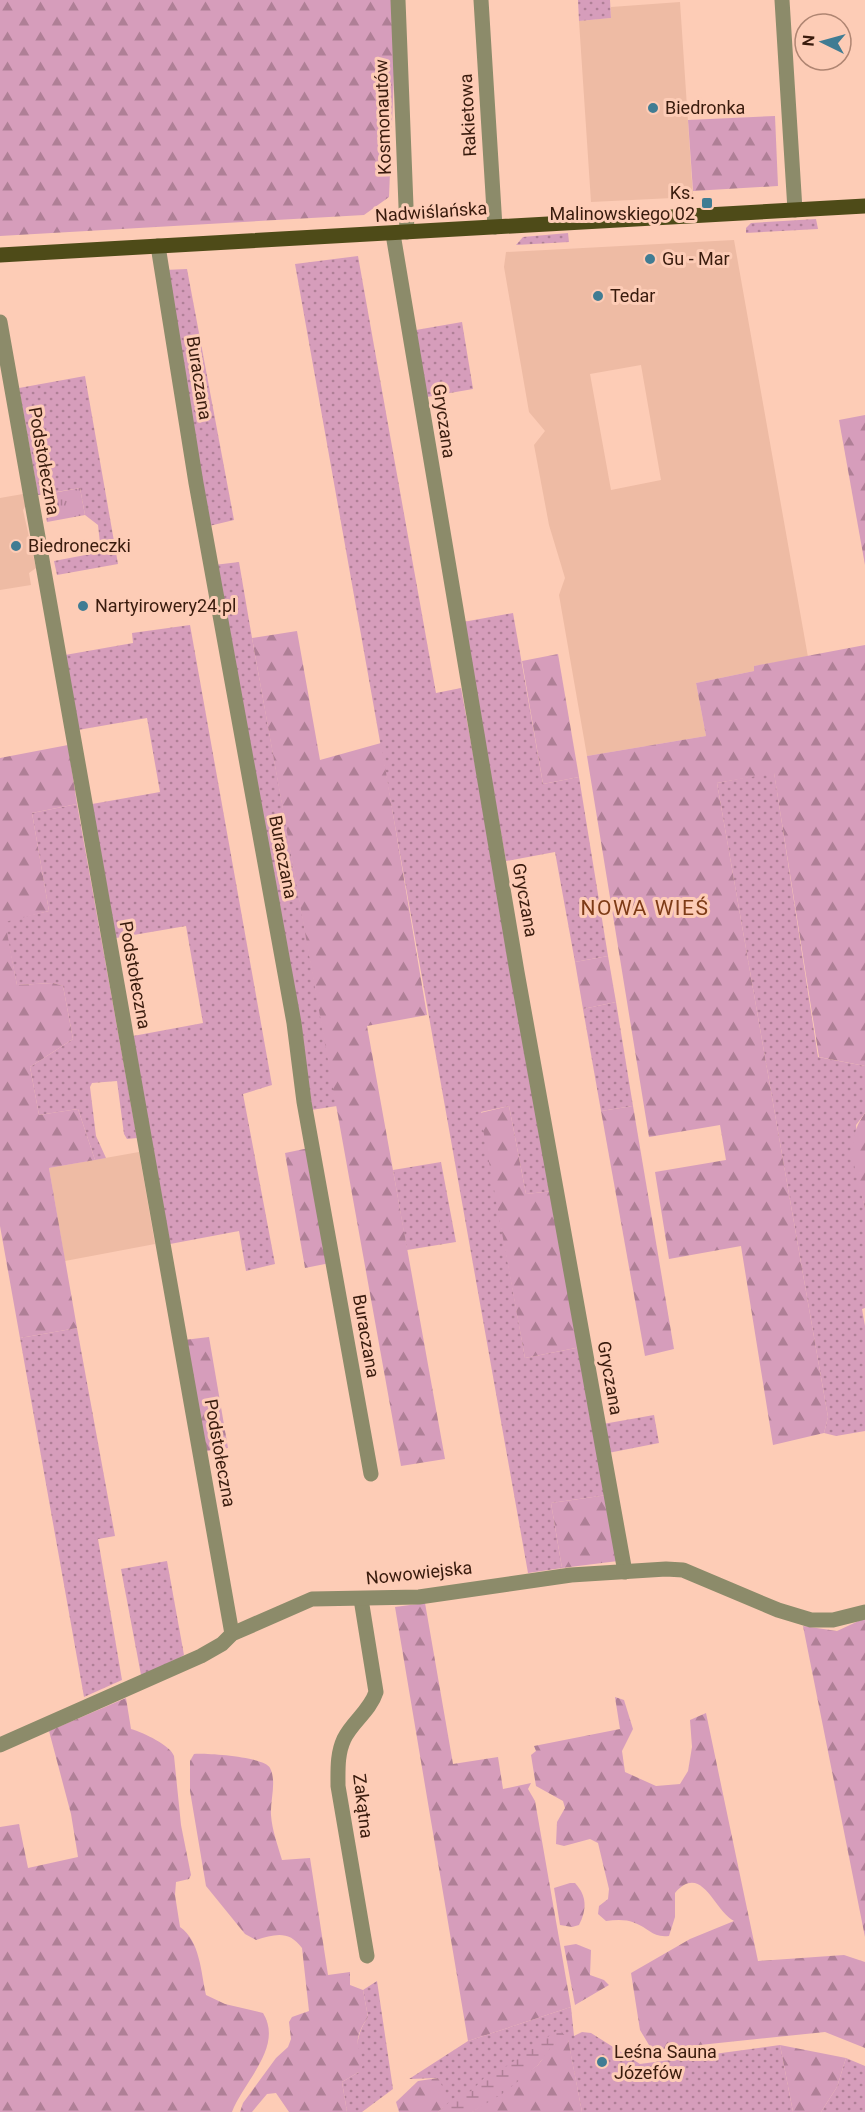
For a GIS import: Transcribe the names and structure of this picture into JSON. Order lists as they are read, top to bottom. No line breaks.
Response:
{"streets":{"main road":["Nadwiślańska"],"street":["Rakietowa","Kosmonautów","Buraczana","Gryczana","Podstołeczna","Nowowiejska","Zakątna"]},"crossings":[["Rakietowa","Nadwiślańska"],["Kosmonautów","Nadwiślańska"],["Kosmonautów","Gryczana"],["Nadwiślańska","Buraczana"],["Nadwiślańska","Gryczana"],["Gryczana","Nowowiejska"],["Podstołeczna","Nowowiejska"],["Nowowiejska","Zakątna"]],"districts":["NOWA WIEŚ"],"places":{"other":["Biedronka","Gu - Mar","Tedar","Biedroneczki","Nartyirowery24.pl","Leśna Sauna Józefów"],"transit":["Ks. Malinowskiego 02"]},"north":"left"}
